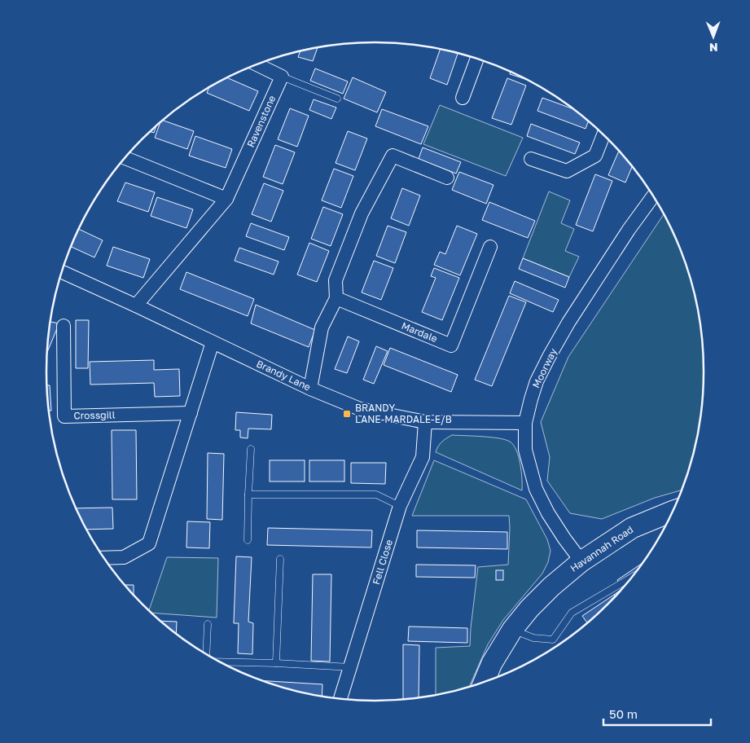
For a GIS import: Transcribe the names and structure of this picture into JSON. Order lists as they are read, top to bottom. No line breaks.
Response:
{"streets":{"main road":["Havannah Road"],"street":["Ravenstone","Mardale","Moorway","Brandy Lane","Crossgill","Fell Close"]},"crossings":[["Ravenstone","Brandy Lane"],["Moorway","Brandy Lane"],["Moorway","Havannah Road"],["Brandy Lane","Fell Close"]],"places":{"transit":["BRANDY LANE-MARDALE-E/B"]},"scale_bar":"50 m","north":"bottom"}
